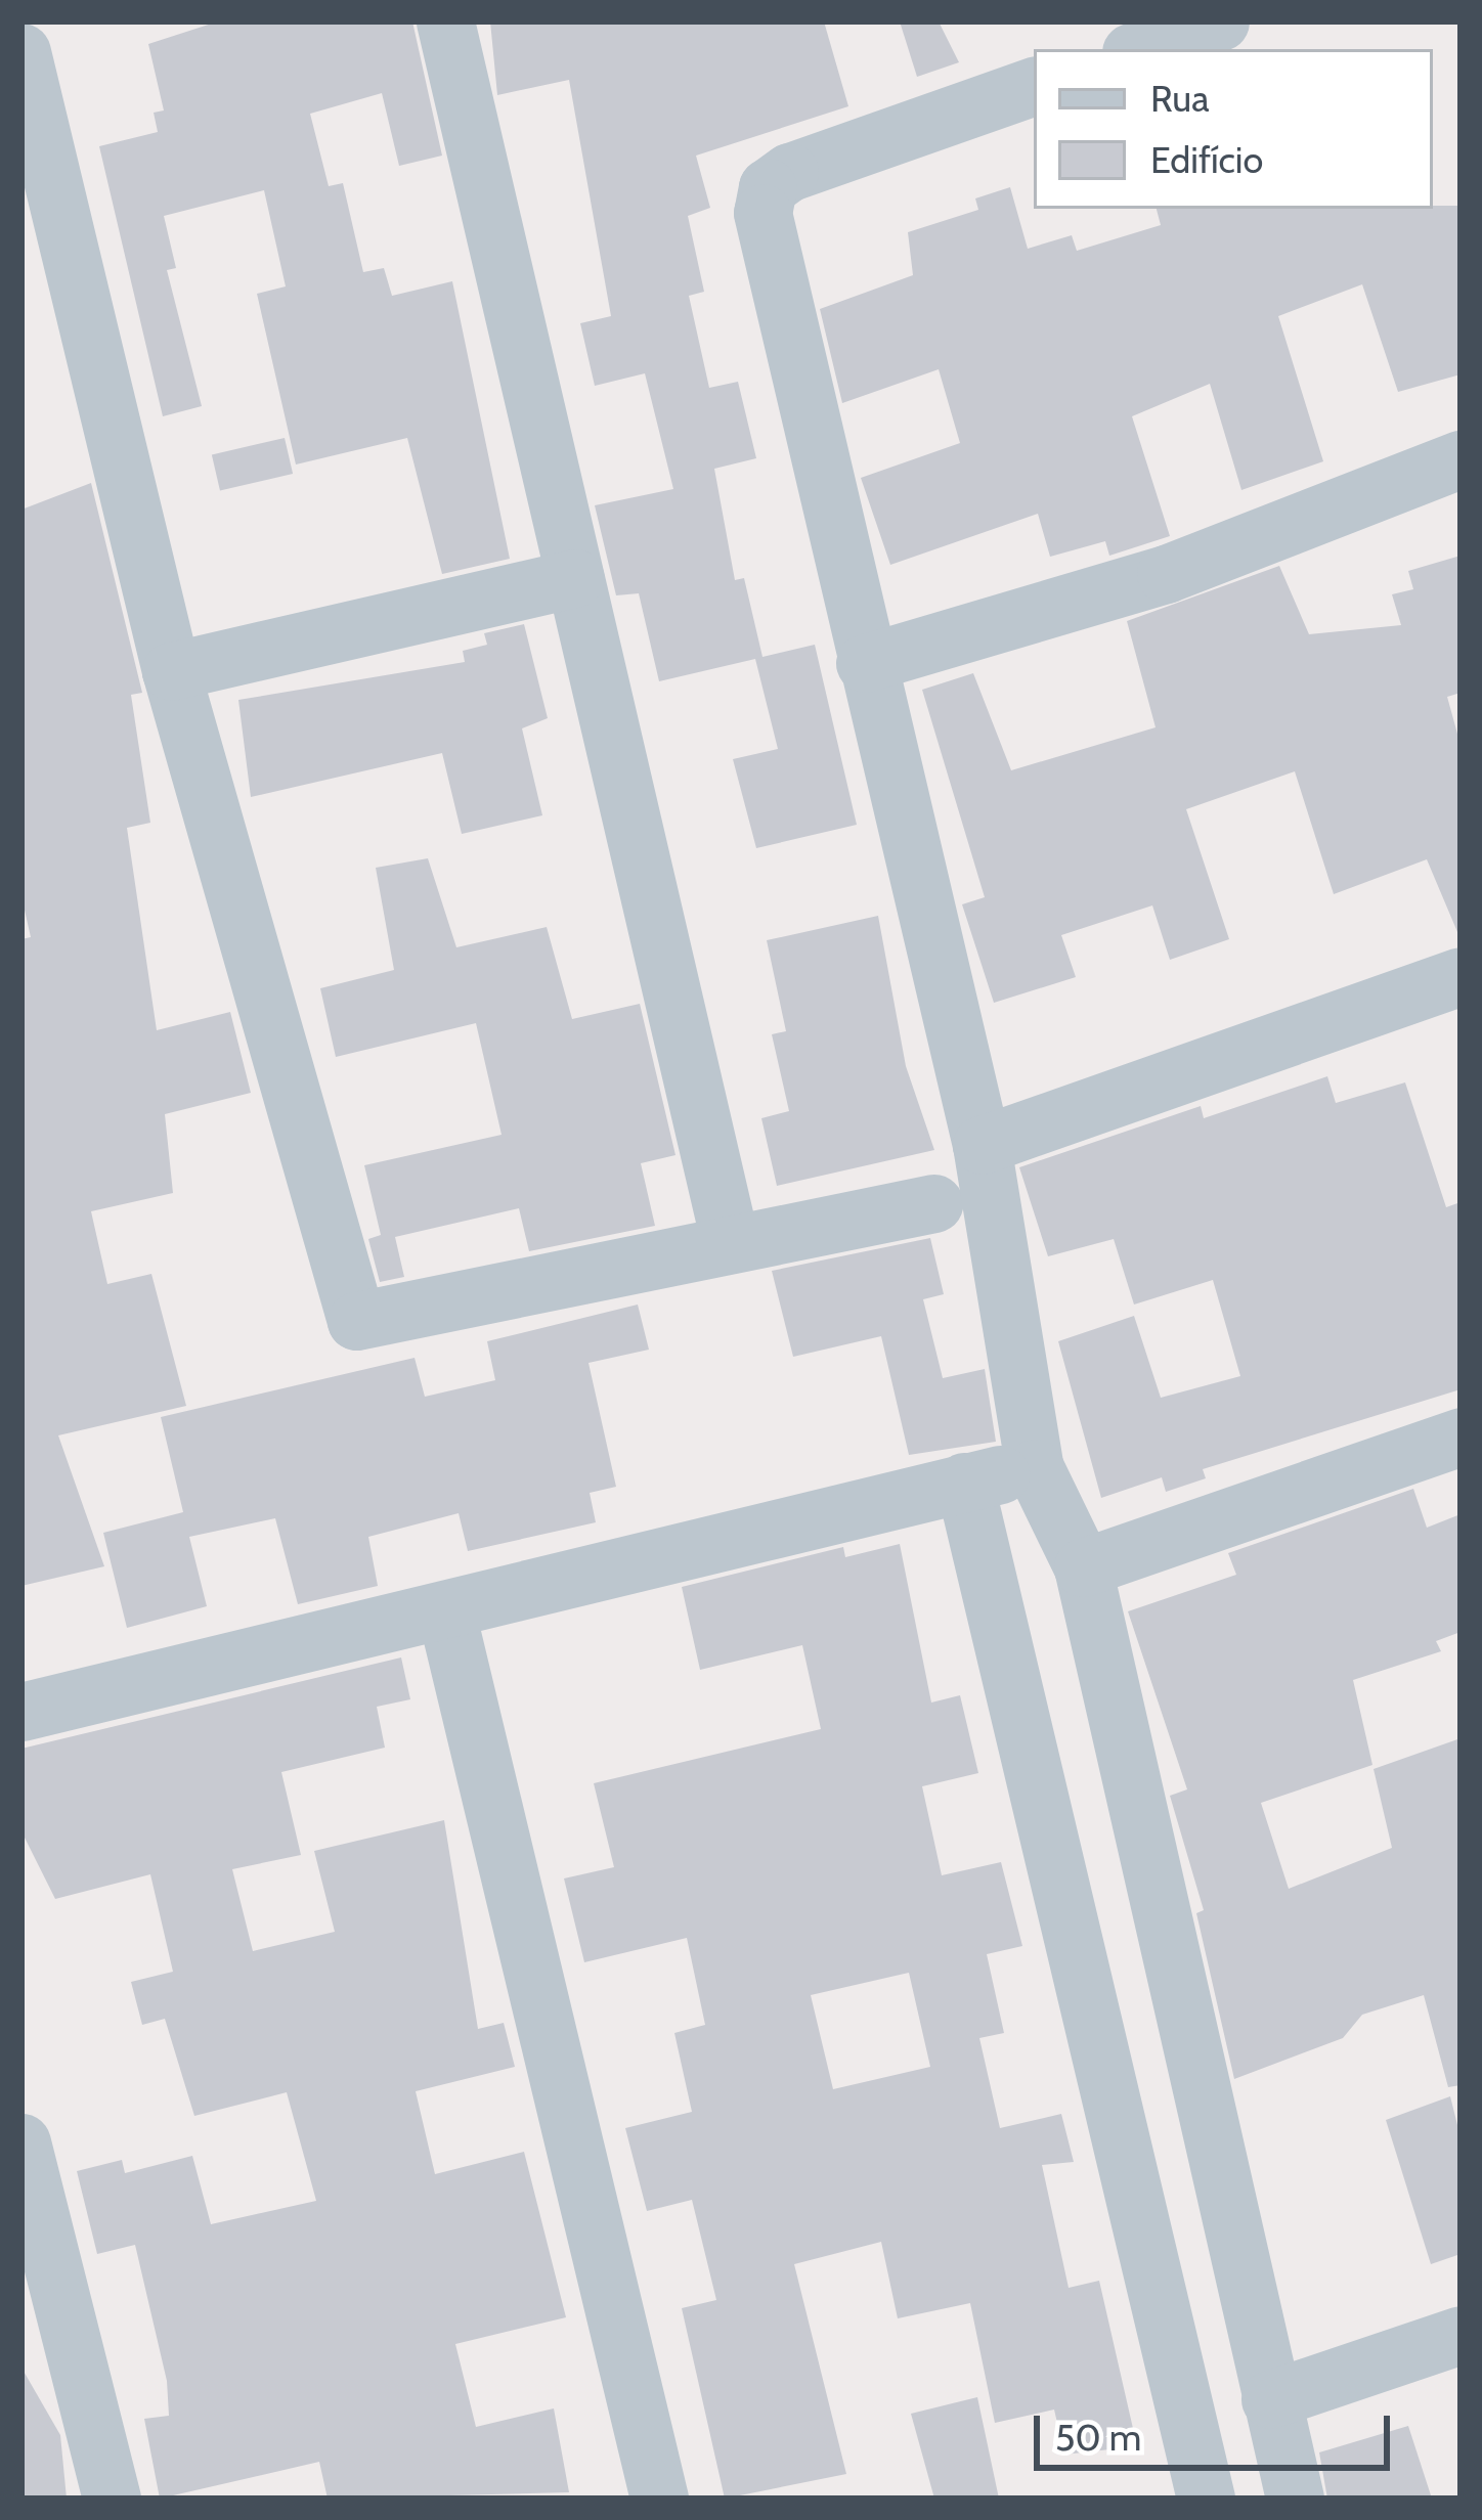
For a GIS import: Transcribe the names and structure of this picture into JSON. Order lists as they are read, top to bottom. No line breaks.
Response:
{"legend":["Rua","Edifício"],"scale_bar":"50 m"}
